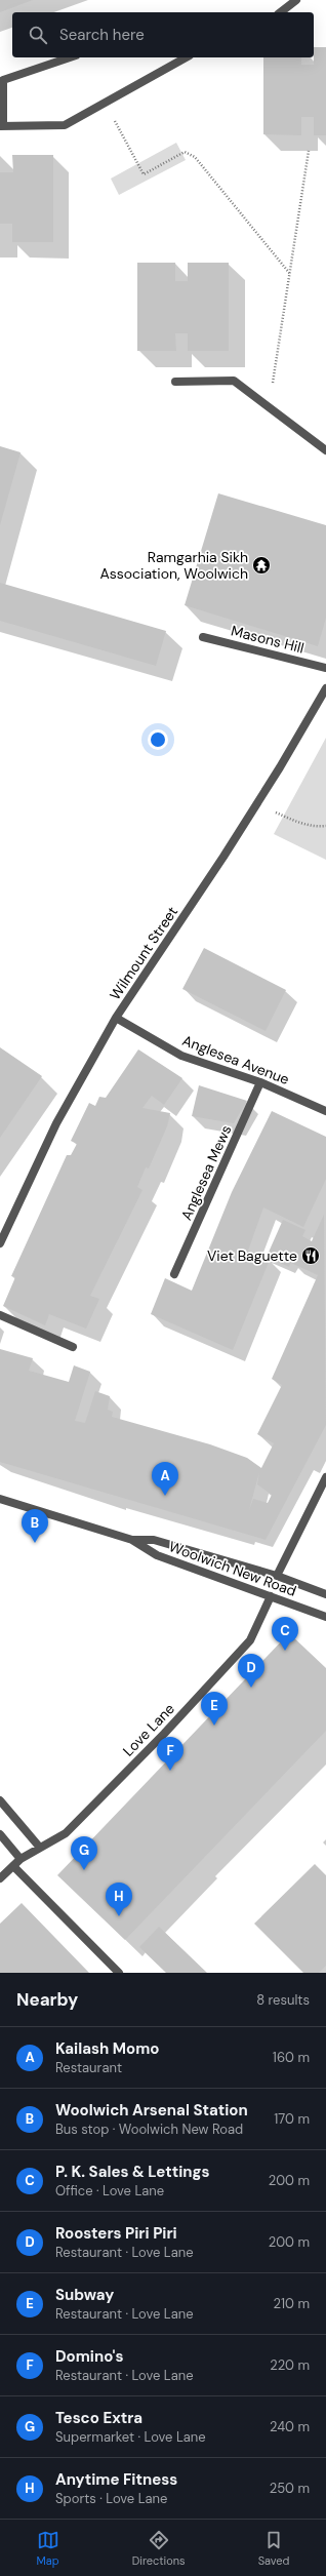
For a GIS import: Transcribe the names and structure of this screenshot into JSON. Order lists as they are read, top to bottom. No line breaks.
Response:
{"streets":{"street":["Masons Hill","Wilmount Street","Anglesea Avenue","Anglesea Mews","Woolwich New Road","Love Lane"]},"crossings":[["Wilmount Street","Anglesea Avenue"],["Anglesea Avenue","Anglesea Mews"],["Woolwich New Road","Love Lane"]],"places":{"temple":["Ramgarhia Sikh Association, Woolwich"],"restaurant":["Viet Baguette"]},"page":{"search":"Search here","pins":["A","B","C","D","E","F","G","H"],"heading":["Nearby","8 results"],"list":[{"mark":"A","name":"Kailash Momo","note":"Restaurant","value":"160 m"},{"mark":"B","name":"Woolwich Arsenal Station","note":"Bus stop · Woolwich New Road","value":"170 m"},{"mark":"C","name":"P. K. Sales & Lettings","note":"Office · Love Lane","value":"200 m"},{"mark":"D","name":"Roosters Piri Piri","note":"Restaurant · Love Lane","value":"200 m"},{"mark":"E","name":"Subway","note":"Restaurant · Love Lane","value":"210 m"},{"mark":"F","name":"Domino's","note":"Restaurant · Love Lane","value":"220 m"},{"mark":"G","name":"Tesco Extra","note":"Supermarket · Love Lane","value":"240 m"},{"mark":"H","name":"Anytime Fitness","note":"Sports · Love Lane","value":"250 m"}],"nav":["Map","Directions","Saved"]}}
